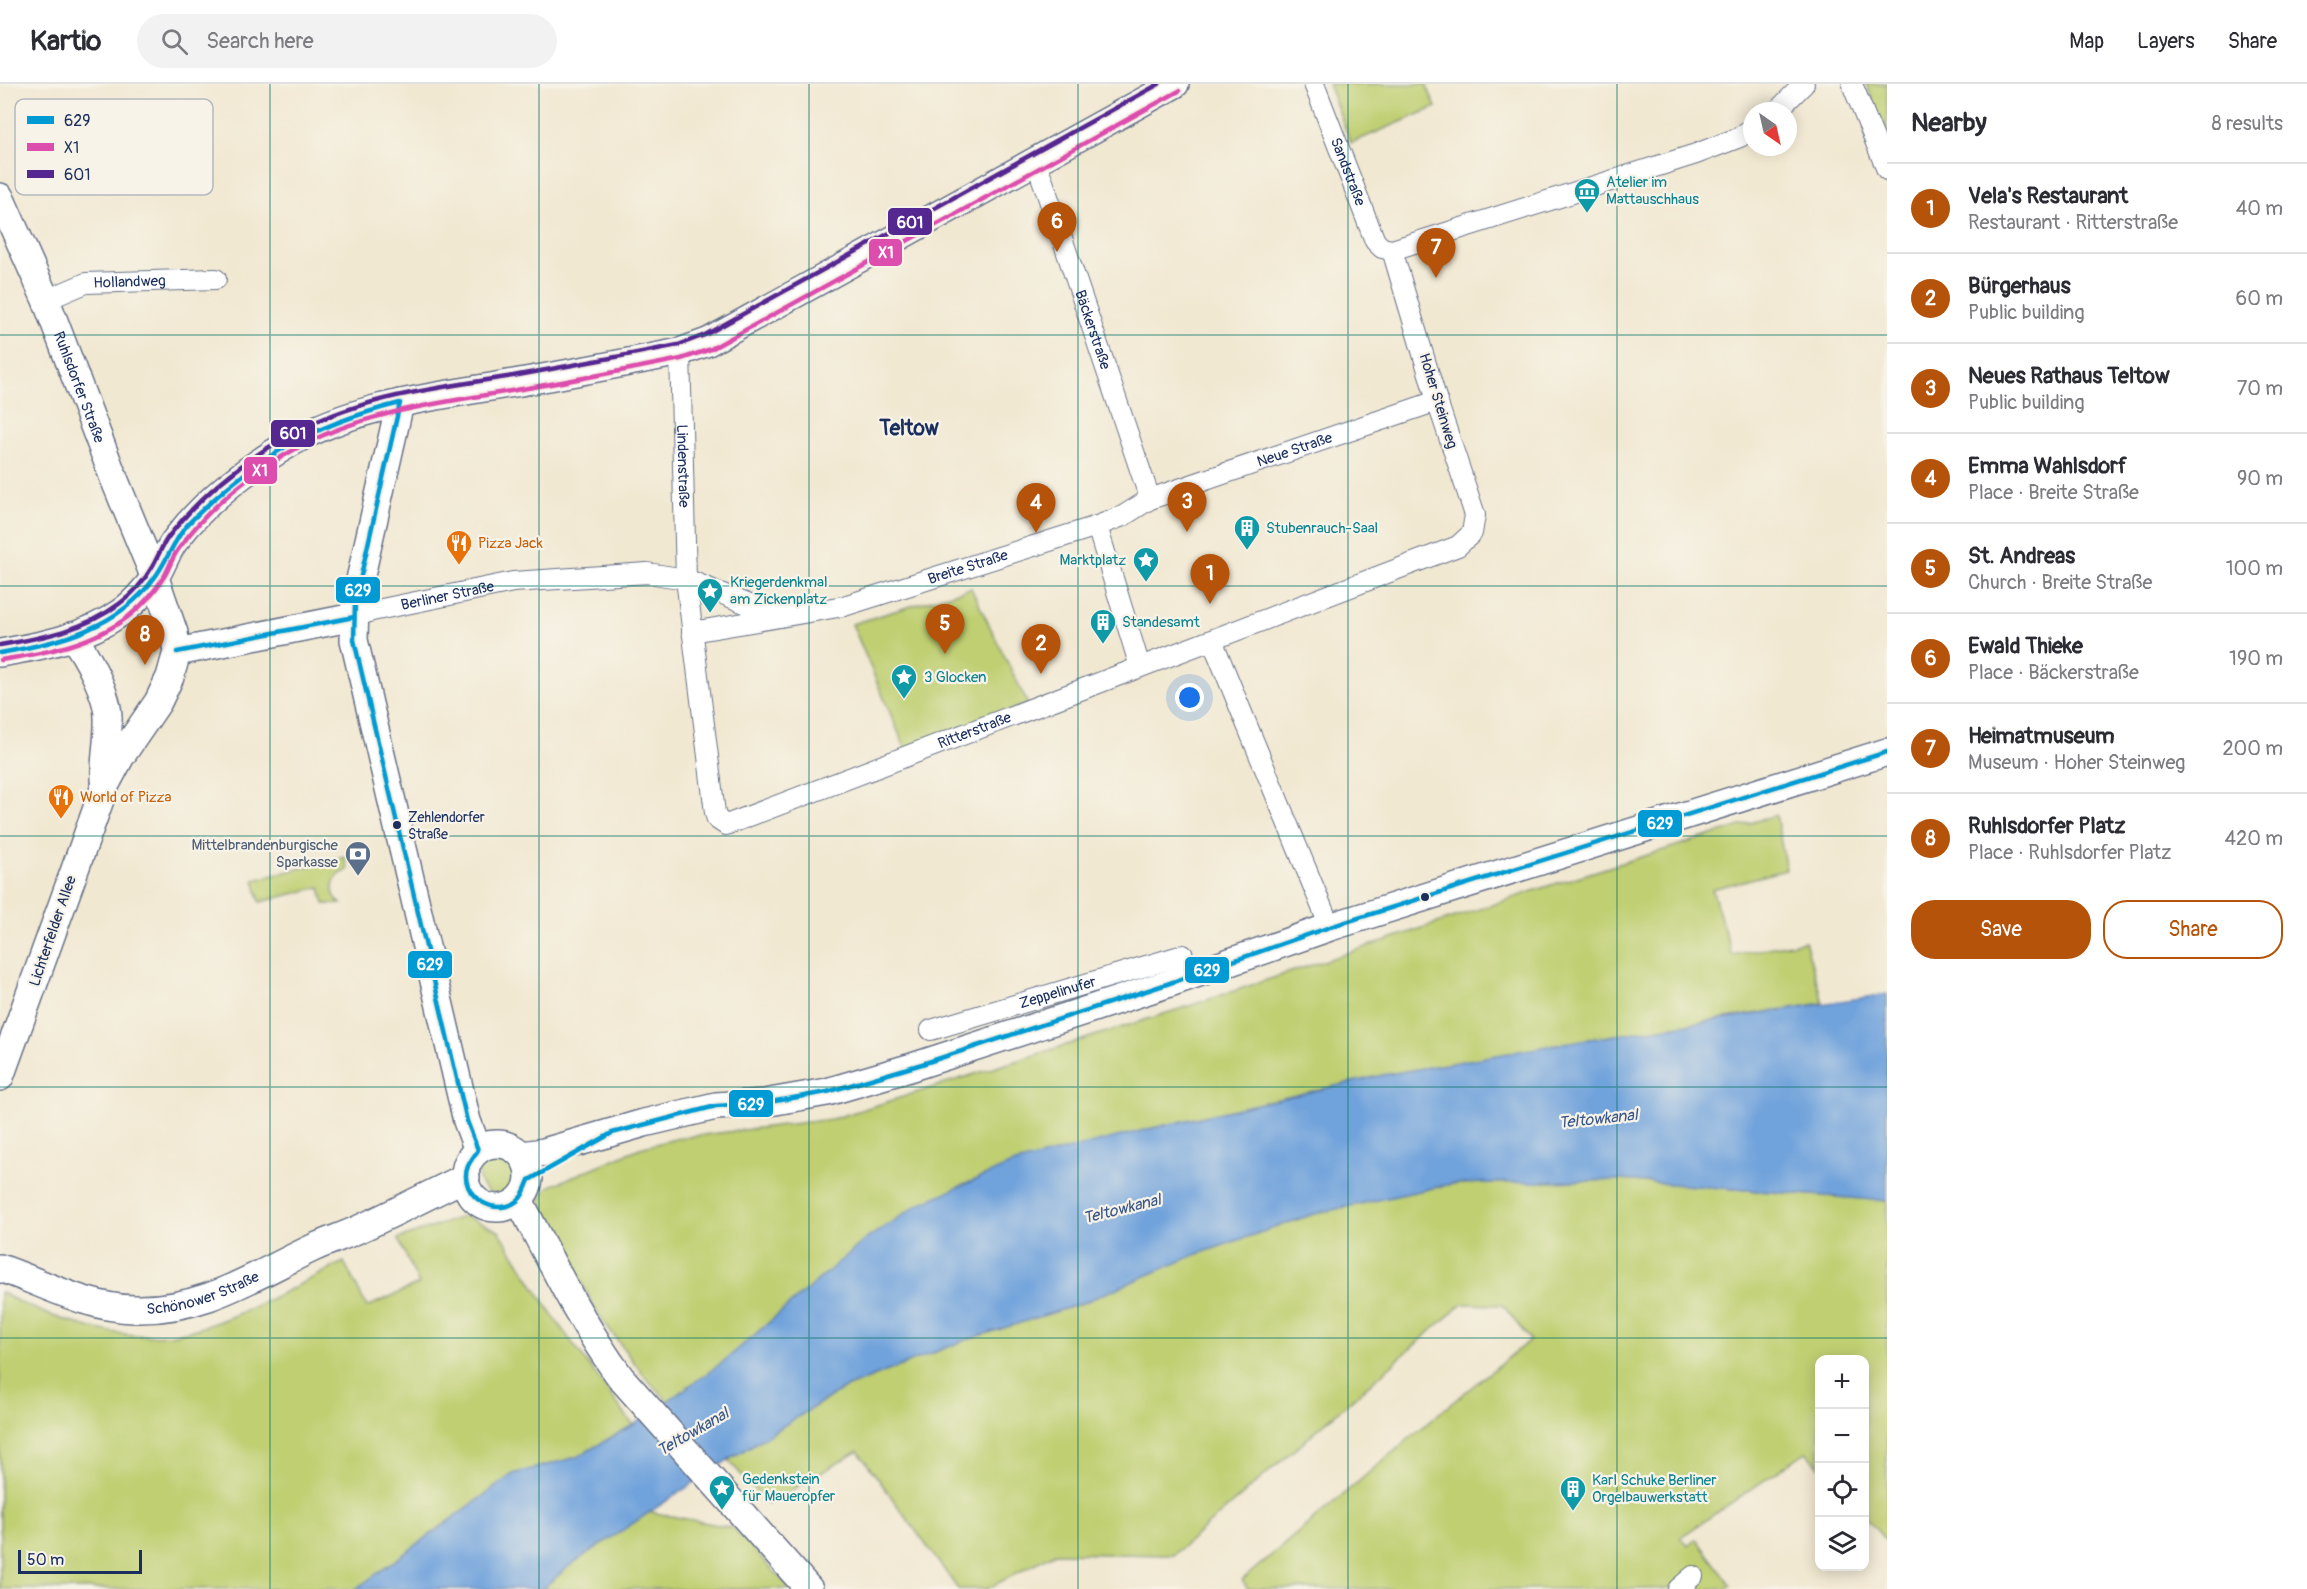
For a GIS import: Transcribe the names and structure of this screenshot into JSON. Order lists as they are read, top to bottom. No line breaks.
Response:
{"streets":{"main road":["Ruhlsdorfer Straße","Berliner Straße","Lichterfelder Allee","Zeppelinufer","Schönower Straße"],"street":["Sandstraße","Hollandweg","Bäckerstraße","Hoher Steinweg","Neue Straße","Lindenstraße","Breite Straße","Ritterstraße"]},"crossings":[["Sandstraße","Hoher Steinweg"],["Hollandweg","Ruhlsdorfer Straße"],["Bäckerstraße","Neue Straße"],["Bäckerstraße","Breite Straße"],["Ruhlsdorfer Straße","Berliner Straße"],["Hoher Steinweg","Neue Straße"],["Hoher Steinweg","Ritterstraße"],["Neue Straße","Breite Straße"],["Lindenstraße","Berliner Straße"],["Lindenstraße","Ritterstraße"],["Breite Straße","Ritterstraße"],["Berliner Straße","Ritterstraße"],["Zeppelinufer","Schönower Straße"]],"districts":["Teltow"],"water":["Teltowkanal"],"places":{"museum":["Atelier im Mattauschhaus"],"building":["Stubenrauch-Saal","Standesamt","Karl Schuke Berliner Orgelbauwerkstatt"],"restaurant":["Pizza Jack","World of Pizza"],"place":["Marktplatz","Kriegerdenkmal am Zickenplatz","3 Glocken","Gedenkstein für Maueropfer"],"other":["Zehlendorfer Straße"],"bank":["Mittelbrandenburgische Sparkasse"]},"lines":["transit line 601","transit line X1","transit line 629"],"legend":["629","X1","601"],"scale_bar":"50 m","north":"bottom right","page":{"header":"Kartio","search":"Search here","nav":["Map","Layers","Share"],"heading":["Nearby","8 results"],"list":[{"mark":"1","name":"Vela's Restaurant","note":"Restaurant · Ritterstraße","value":"40 m"},{"mark":"2","name":"Bürgerhaus","note":"Public building","value":"60 m"},{"mark":"3","name":"Neues Rathaus Teltow","note":"Public building","value":"70 m"},{"mark":"4","name":"Emma Wahlsdorf","note":"Place · Breite Straße","value":"90 m"},{"mark":"5","name":"St. Andreas","note":"Church · Breite Straße","value":"100 m"},{"mark":"6","name":"Ewald Thieke","note":"Place · Bäckerstraße","value":"190 m"},{"mark":"7","name":"Heimatmuseum","note":"Museum · Hoher Steinweg","value":"200 m"},{"mark":"8","name":"Ruhlsdorfer Platz","note":"Place · Ruhlsdorfer Platz","value":"420 m"}],"pins":["6","7","3","4","1","5","8","2"],"buttons":["Save","Share"],"map_buttons":["+","−"],"scale":"50 m"}}
